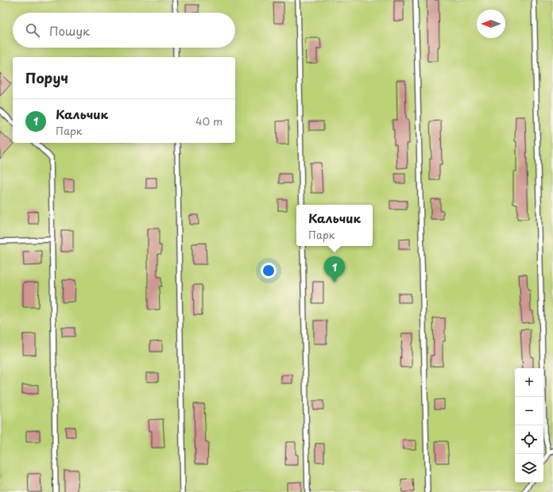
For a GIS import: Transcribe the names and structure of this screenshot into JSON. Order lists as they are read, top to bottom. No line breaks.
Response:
{"north":"left","page":{"search":"Пошук","heading":"Поруч","list":[{"mark":"1","name":"Кальчик","note":"Парк","value":"40 m"}],"popup":["Кальчик","Парк"],"pins":"1","map_buttons":["+","−"]}}
